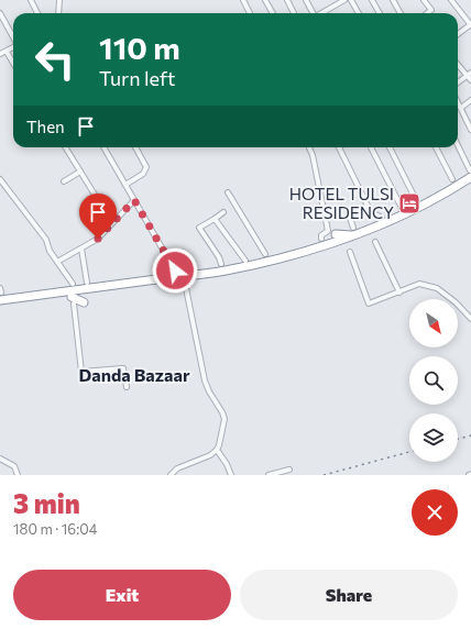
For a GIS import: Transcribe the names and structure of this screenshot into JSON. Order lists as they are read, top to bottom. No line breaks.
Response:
{"districts":["Danda Bazaar"],"places":{"hotel":["HOTEL TULSI RESIDENCY"]},"north":"bottom right","page":{"turn":["110 m","Turn left"],"then":"Then","heading":["3 min","180 m · 16:04"],"buttons":["Exit","Share"]}}
